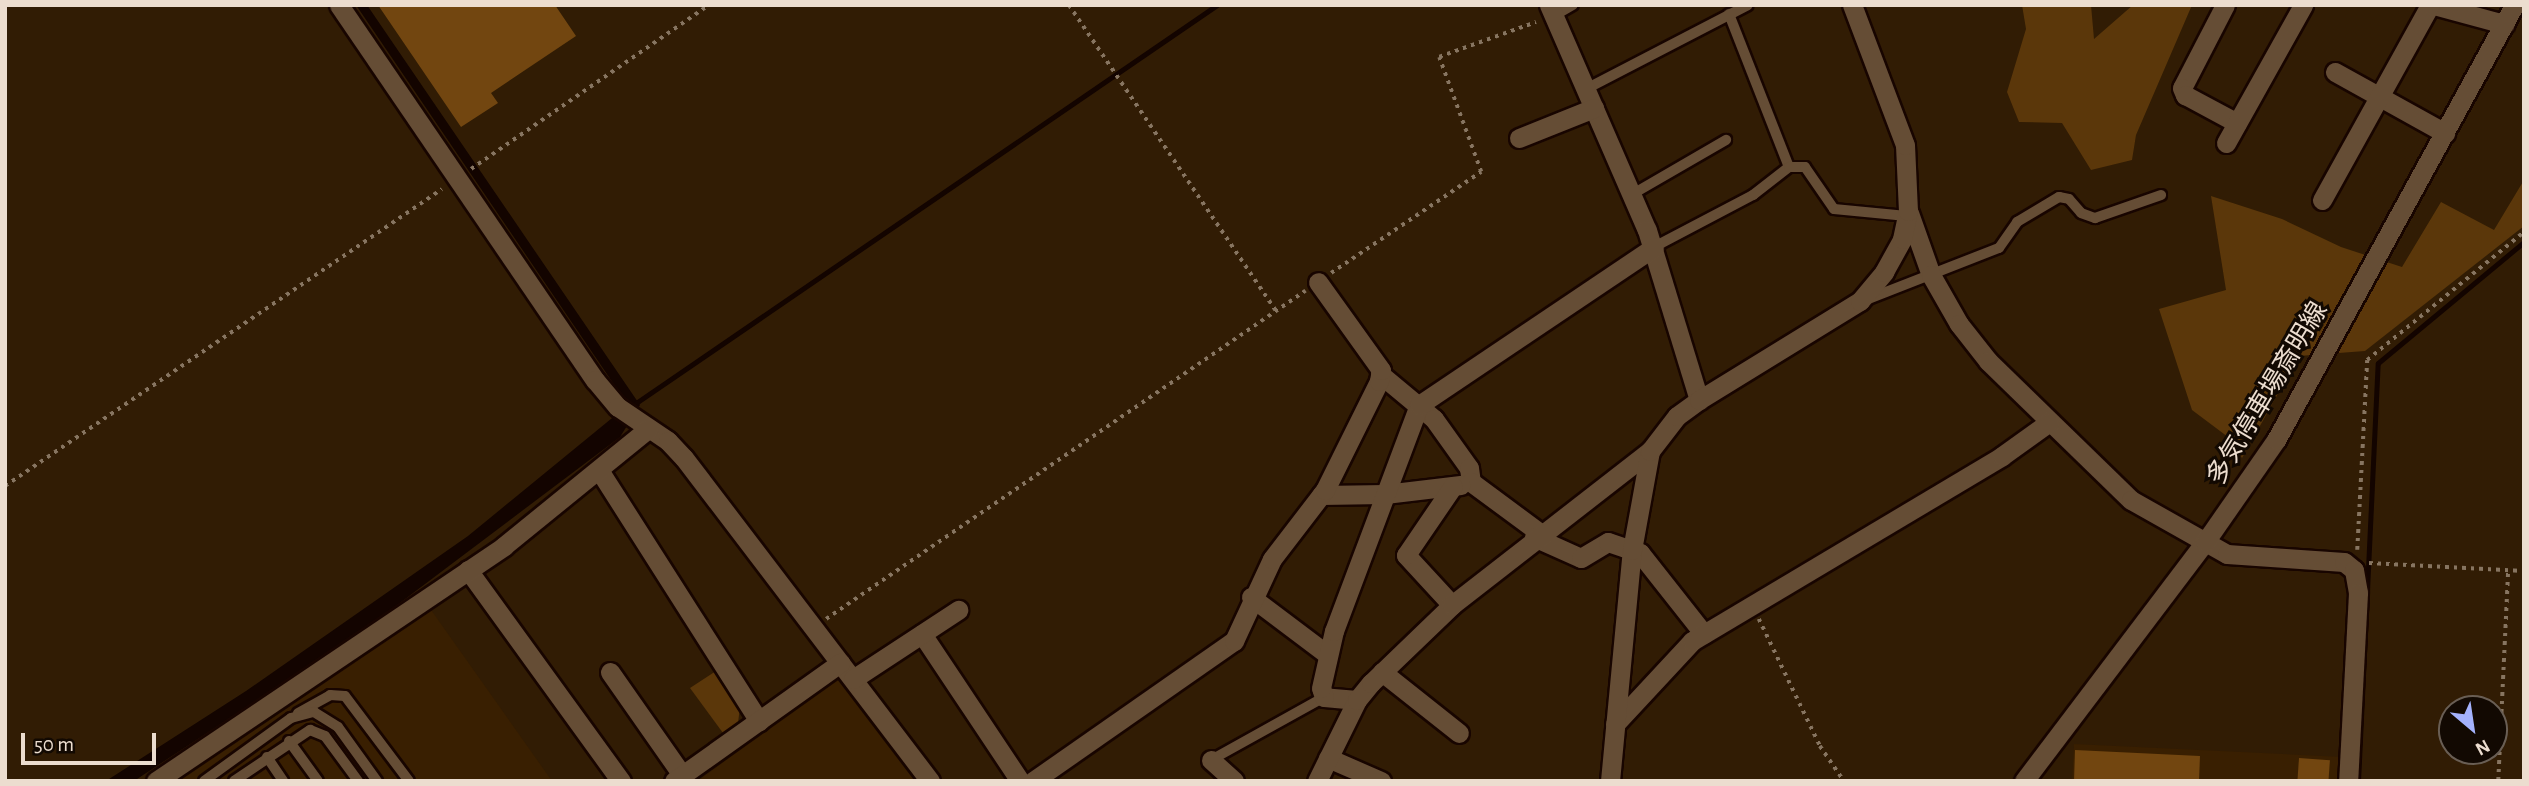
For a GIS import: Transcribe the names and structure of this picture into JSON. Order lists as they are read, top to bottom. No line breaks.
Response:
{"streets":{"street":["多気停車場斎明線"]},"scale_bar":"50 m","north":"bottom right"}
